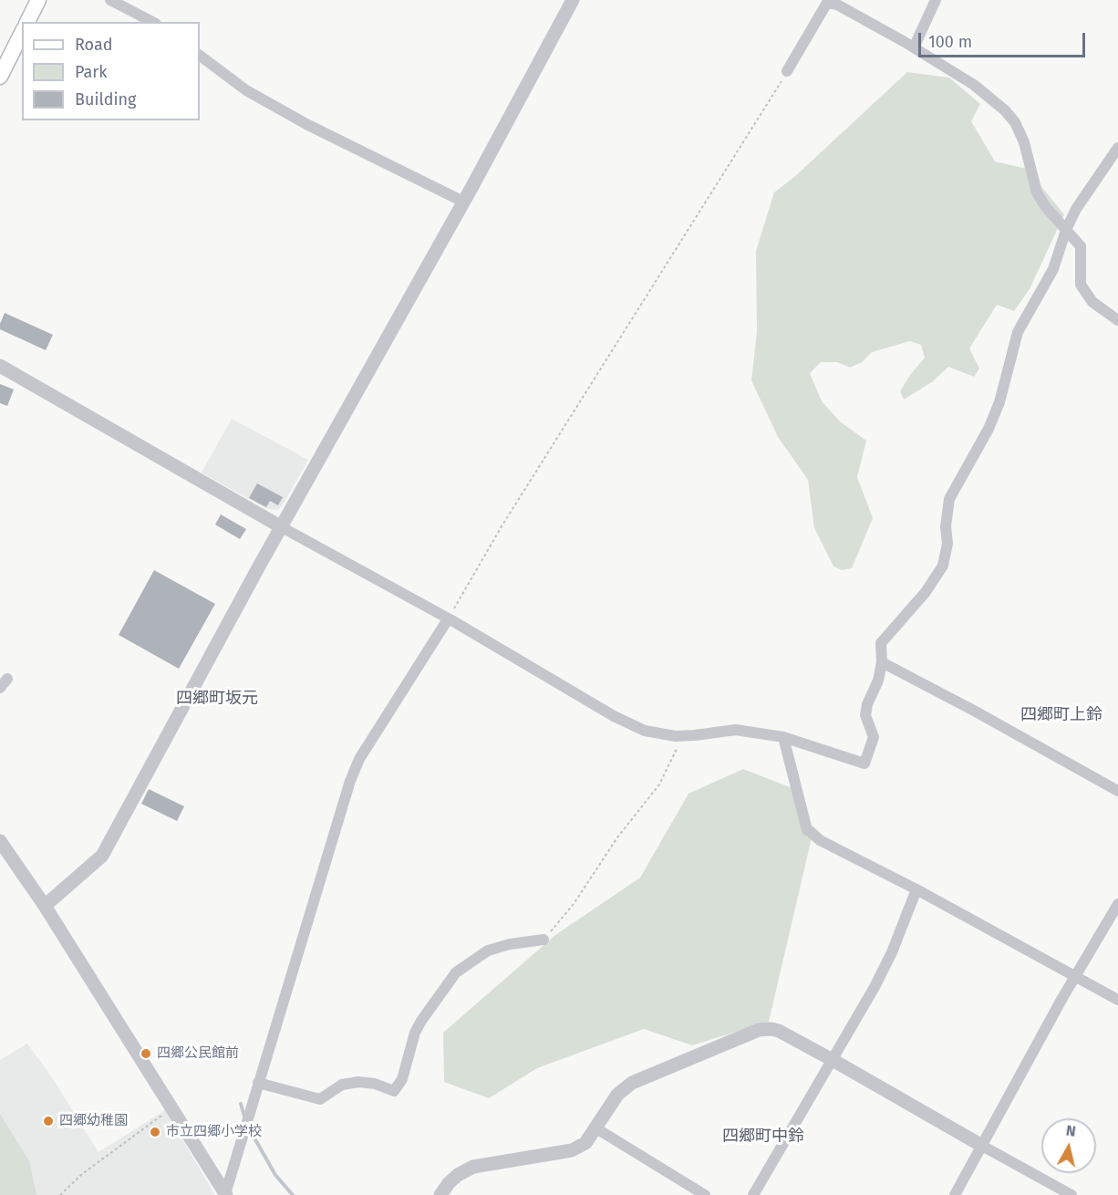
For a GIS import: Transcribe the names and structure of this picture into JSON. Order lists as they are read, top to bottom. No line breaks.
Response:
{"districts":["四郷町坂元","四郷町上鈴","四郷町中鈴"],"places":["四郷公民館前","四郷幼稚園","市立四郷小学校"],"legend":["Road","Park","Building"],"scale_bar":"100 m","north":"top"}
